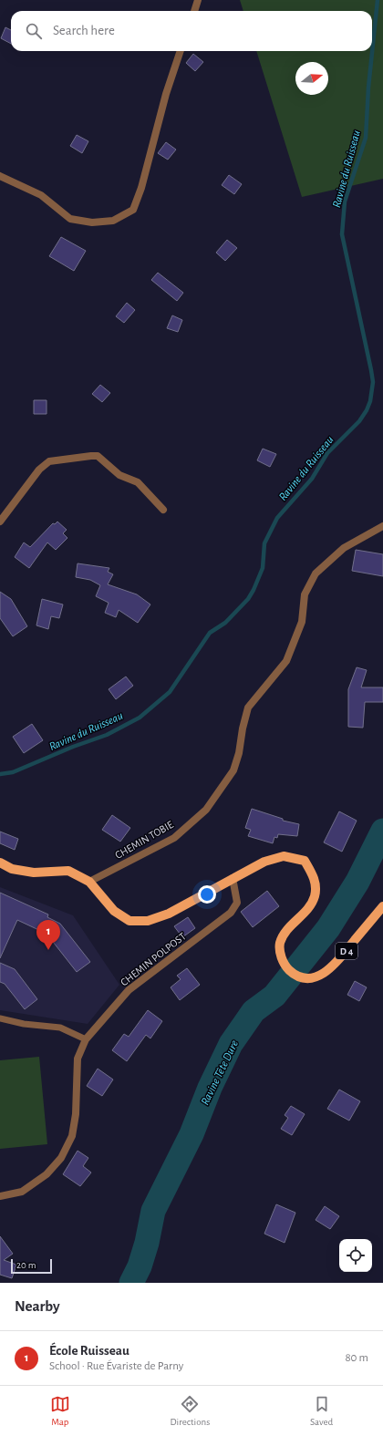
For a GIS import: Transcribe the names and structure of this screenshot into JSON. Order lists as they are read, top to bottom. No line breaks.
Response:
{"streets":{"main road":["D 4"],"street":["CHEMIN TOBIE","CHEMIN POLPOST"]},"crossings":[["CHEMIN TOBIE","D 4"],["D 4","CHEMIN POLPOST"]],"water":["Ravine du Ruisseau","Ravine Tête Dure"],"scale_bar":"20 m","north":"right","page":{"search":"Search here","pins":"1","scale":"20 m","heading":"Nearby","list":[{"mark":"1","name":"École Ruisseau","note":"School · Rue Évariste de Parny","value":"80 m"}],"nav":["Map","Directions","Saved"]}}
